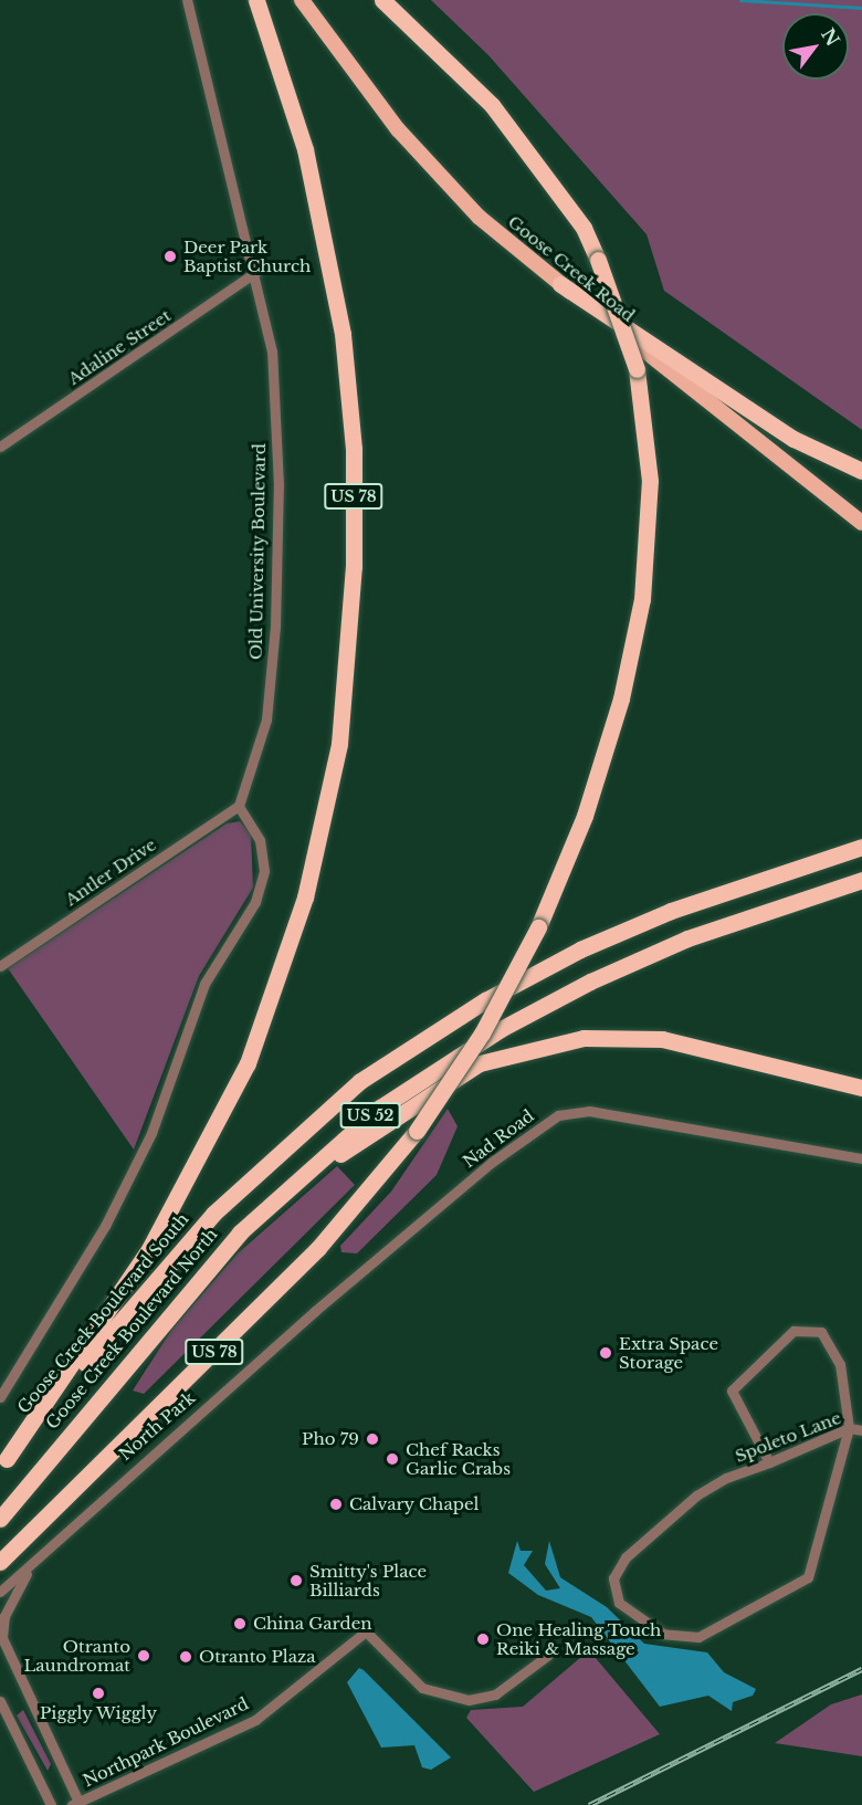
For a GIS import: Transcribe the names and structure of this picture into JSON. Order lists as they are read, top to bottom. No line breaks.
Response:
{"streets":{"highway":["US 78","US 52","Goose Creek Boulevard South","Goose Creek Boulevard North"],"main road":["Goose Creek Road"],"street":["Adaline Street","Old University Boulevard","Antler Drive","Nad Road","North Park","Spoleto Lane","Northpark Boulevard"]},"crossings":[["Adaline Street","Old University Boulevard"],["US 78","Goose Creek Boulevard South"],["Old University Boulevard","Antler Drive"],["Nad Road","North Park"],["North Park","Northpark Boulevard"]],"places":["Deer Park Baptist Church","Extra Space Storage","Pho 79","Chef Racks Garlic Crabs","Calvary Chapel","Smitty's Place Billiards","China Garden","One Healing Touch Reiki & Massage","Otranto Laundromat","Otranto Plaza","Piggly Wiggly"],"north":"top right"}
